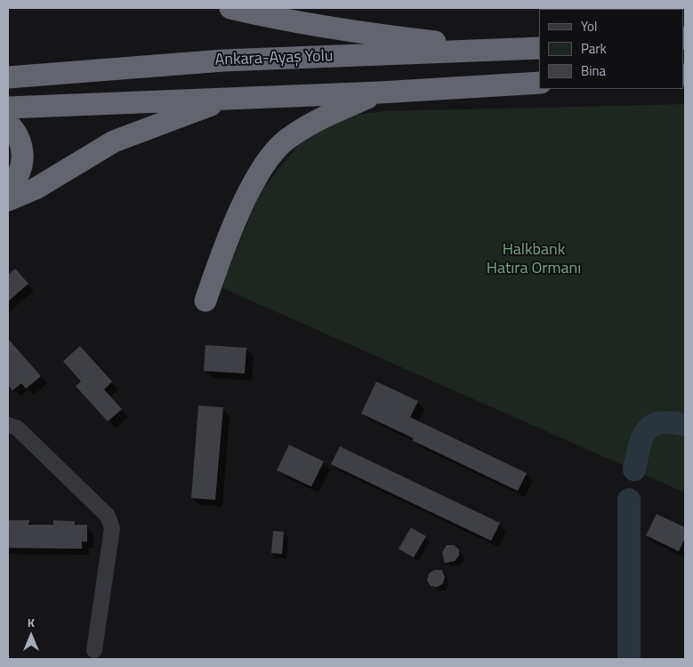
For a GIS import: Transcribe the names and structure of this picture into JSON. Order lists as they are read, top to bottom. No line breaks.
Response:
{"streets":{"highway":["Ankara-Ayaş Yolu"]},"parks":["Halkbank Hatıra Ormanı"],"legend":["Yol","Park","Bina"],"north":"top"}
